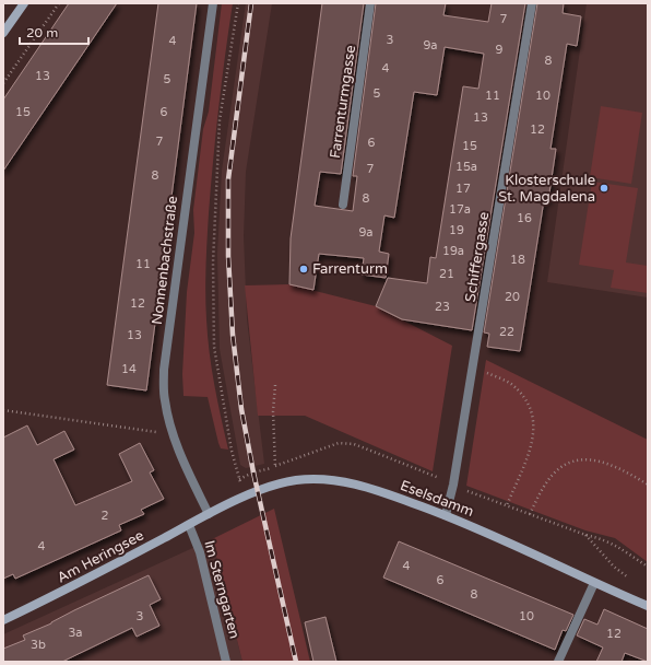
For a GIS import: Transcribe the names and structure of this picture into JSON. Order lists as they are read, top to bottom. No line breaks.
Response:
{"streets":{"street":["Farrenturmgasse","Schiffergasse","Nonnenbachstraße","Eselsdamm","Am Heringsee","Im Sterngarten"]},"crossings":[["Schiffergasse","Eselsdamm"],["Nonnenbachstraße","Eselsdamm"],["Nonnenbachstraße","Am Heringsee"],["Eselsdamm","Am Heringsee"],["Am Heringsee","Im Sterngarten"]],"places":["Klosterschule St. Magdalena","Farrenturm"],"house_numbers":["7","3","4","9a","9","8","4","13","5","5","11","10","15","6","13","12","7","6","15","15a","7","8","17","8","17a","16","19","9a","19a","18","11","21","20","12","23","22","13","14","2","4","4","6","8","3","10","3a","12","3b"],"scale_bar":"20 m"}
